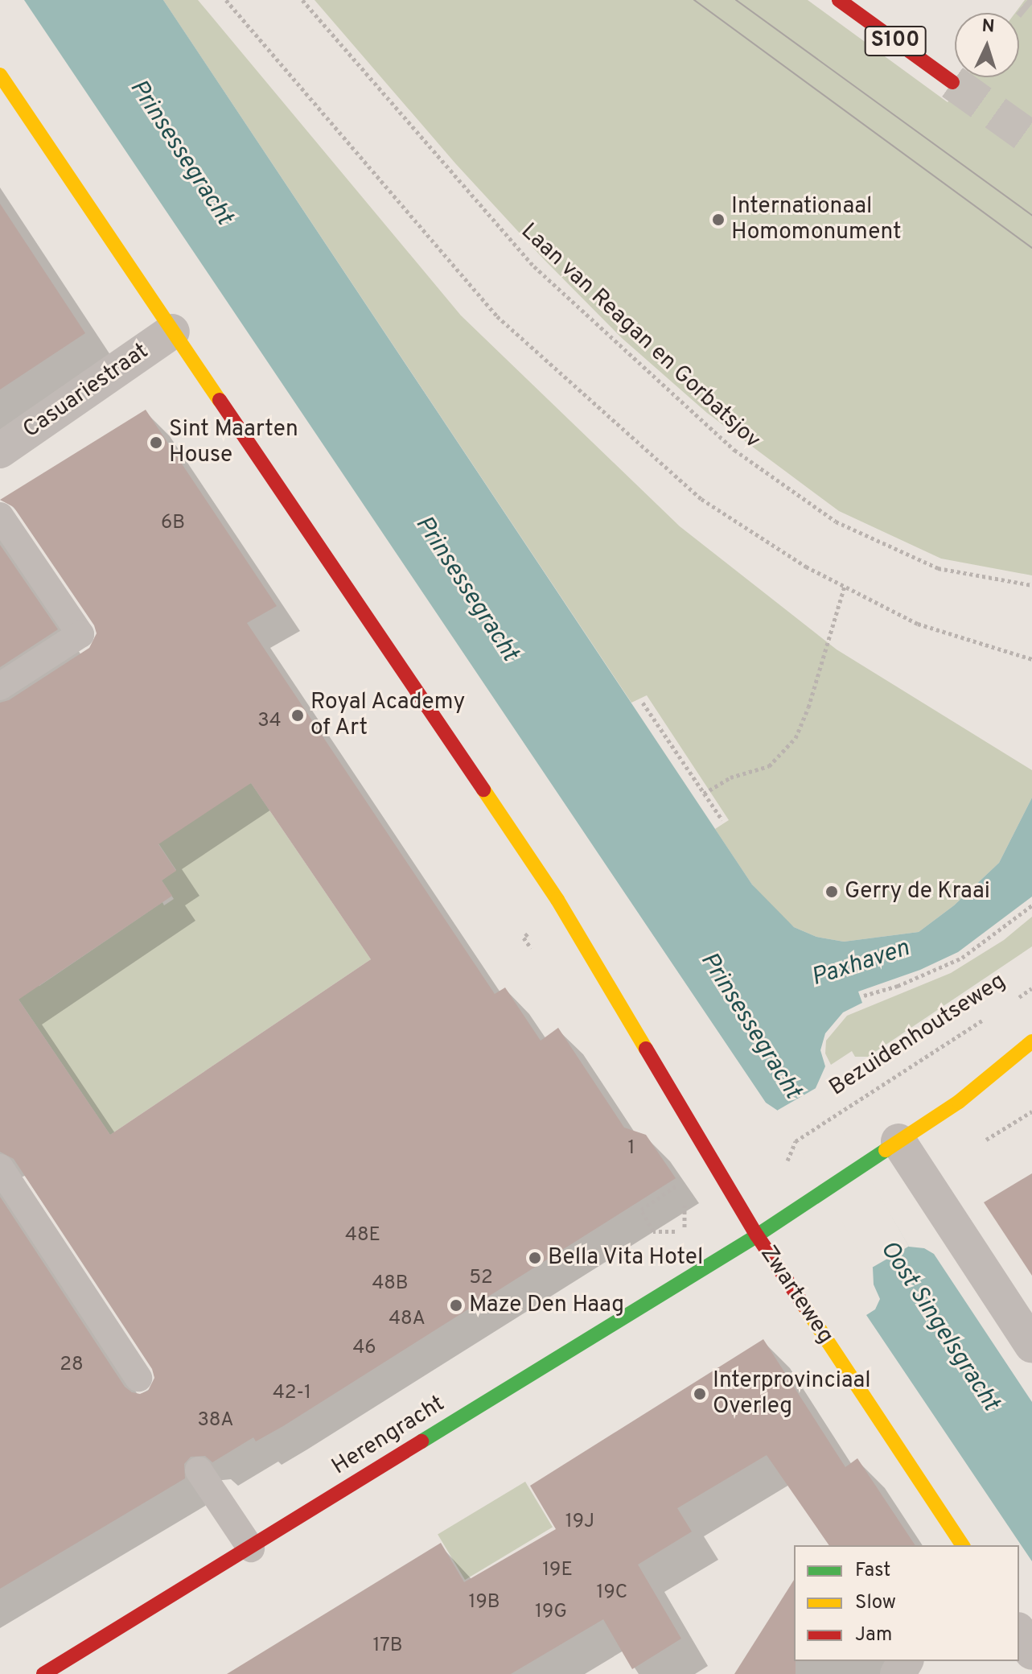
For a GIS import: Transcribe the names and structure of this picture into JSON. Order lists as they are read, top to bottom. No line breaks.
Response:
{"streets":{"street":["S100","Casuariestraat","Zwarteweg","Herengracht"],"path":["Laan van Reagan en Gorbatsjov","Bezuidenhoutseweg"]},"crossings":[["Zwarteweg","Herengracht"]],"water":["Prinsessegracht","Paxhaven","Oost Singelsgracht"],"places":["Internationaal Homomonument","Sint Maarten House","Royal Academy of Art","Gerry de Kraai","Bella Vita Hotel","Maze Den Haag","Interprovinciaal Overleg"],"house_numbers":["6B","34","1","48E","52","48B","48A","46","28","42-1","38A","19J","19E","19C","19B","19G","17B"],"legend":["Fast","Slow","Jam"],"north":"top"}
